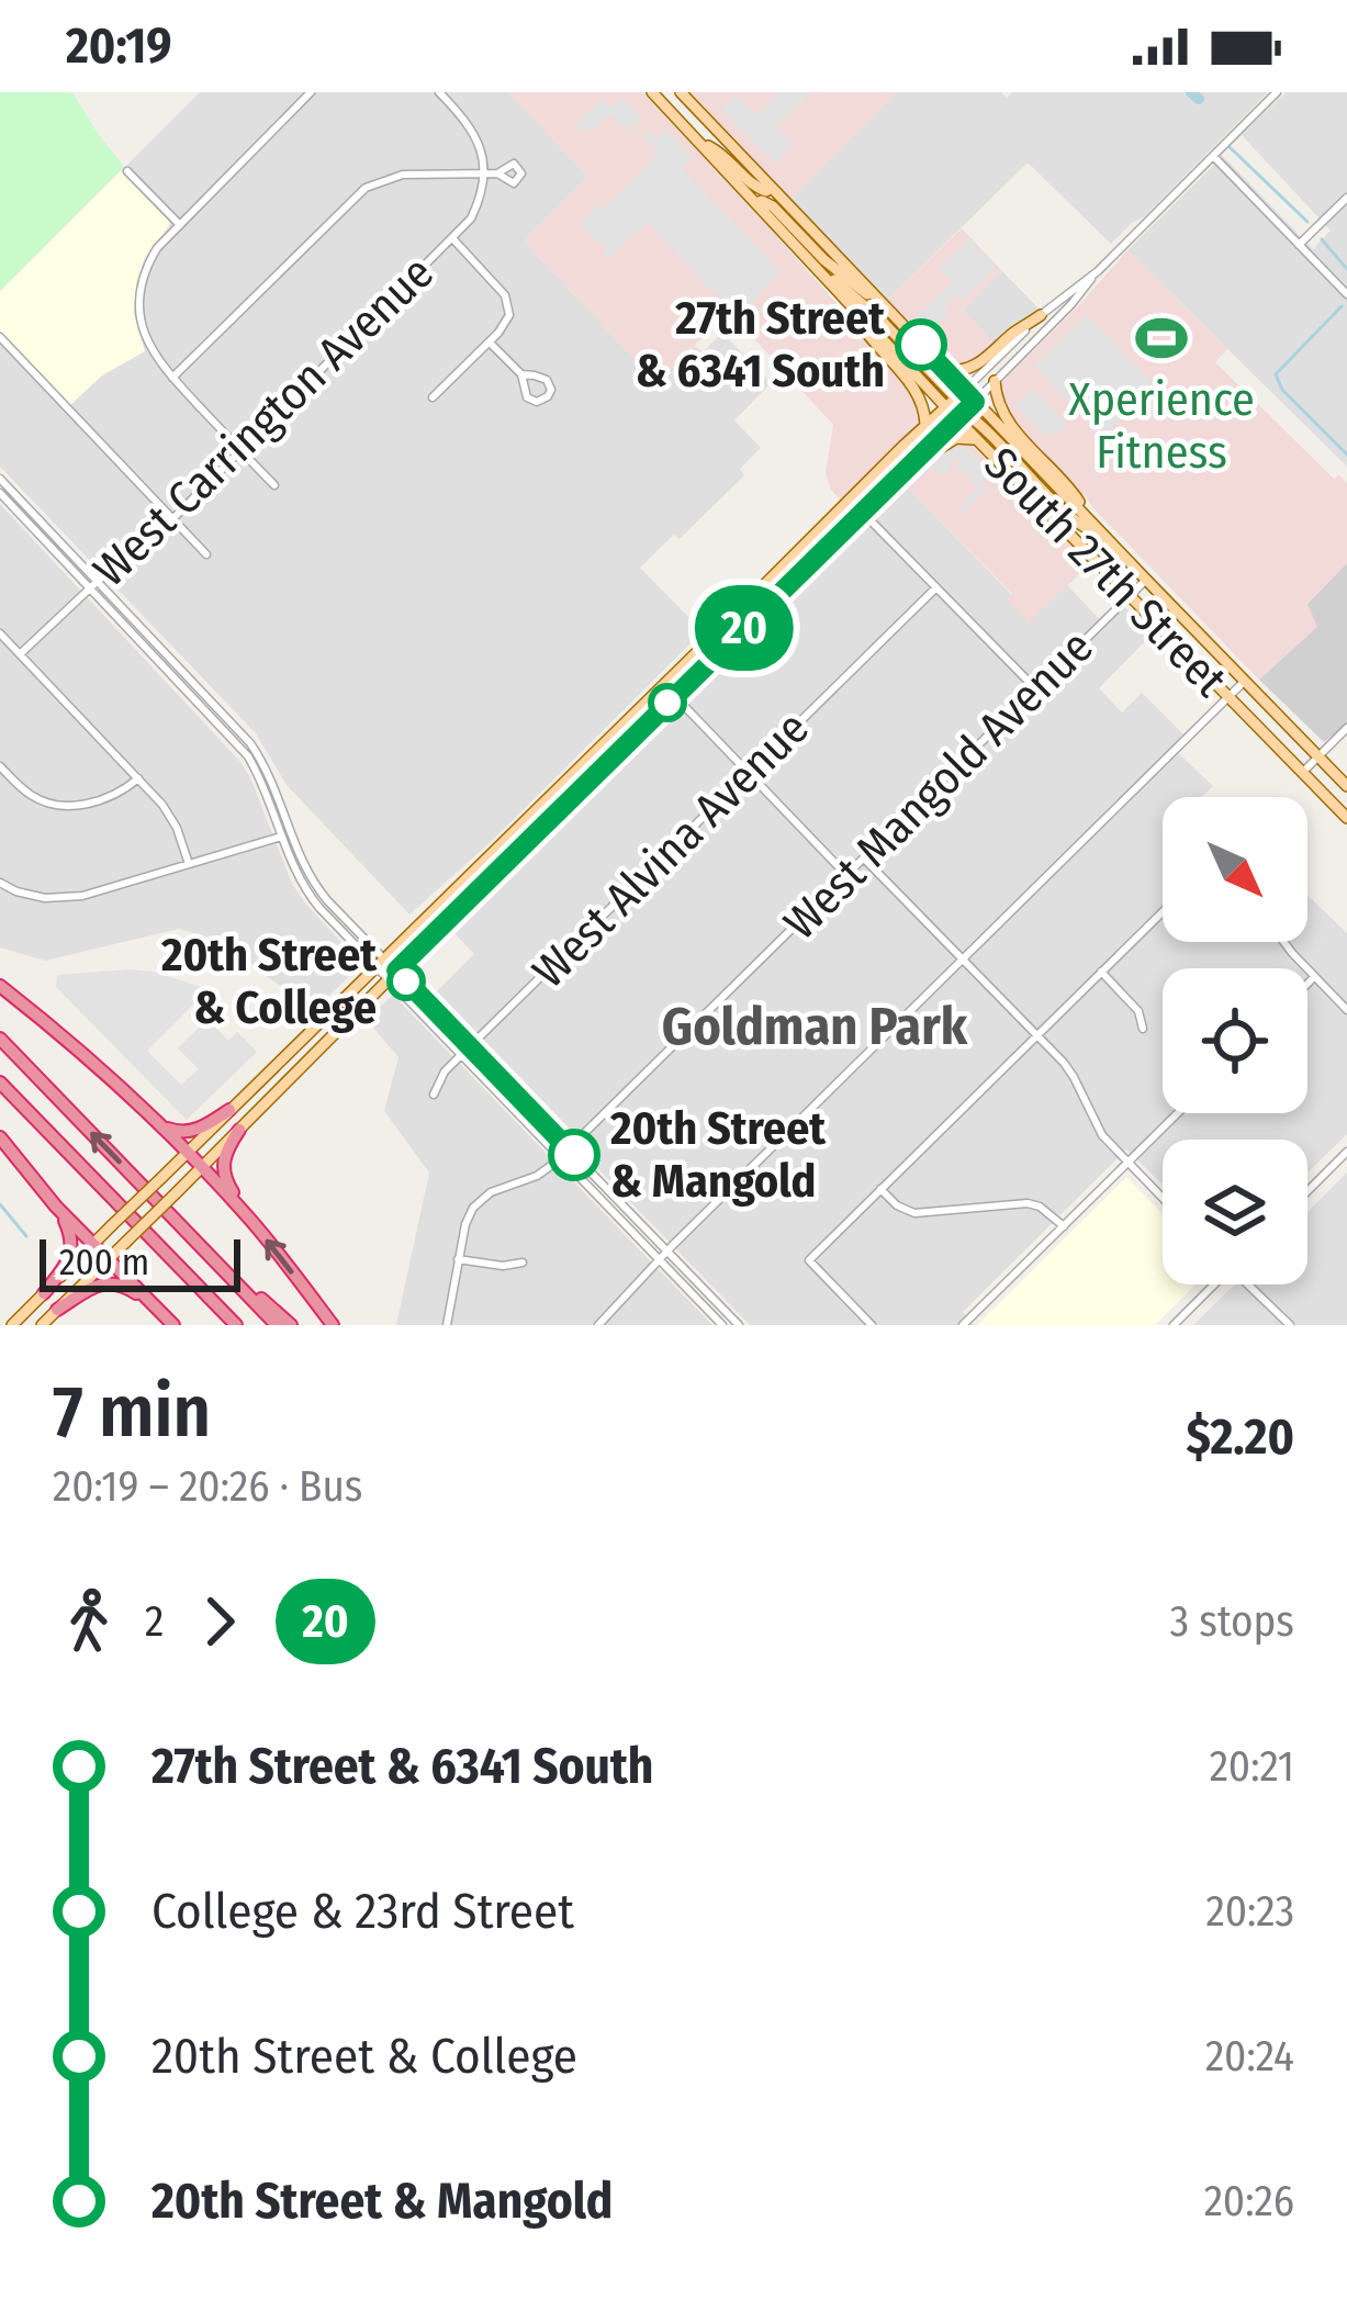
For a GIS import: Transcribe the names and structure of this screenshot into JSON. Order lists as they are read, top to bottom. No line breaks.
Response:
{"streets":{"main road":["South 27th Street"],"street":["West Carrington Avenue","West Mangold Avenue","West Alvina Avenue"]},"crossings":[["South 27th Street","West Mangold Avenue"]],"districts":["Goldman Park"],"places":{"sports":["Xperience Fitness"],"other":["27th Street & 6341 South","20th Street & College","20th Street & Mangold"]},"lines":["bus line 20"],"scale_bar":"200 m","north":"bottom right","page":{"status":"20:19","on_map":"20","scale":"200 m","heading":["7 min","20:19 – 20:26 · Bus","$2.20"],"legs":["2","20","3 stops"],"list":[{"name":"27th Street & 6341 South","value":"20:21"},{"name":"College & 23rd Street","value":"20:23"},{"name":"20th Street & College","value":"20:24"},{"name":"20th Street & Mangold","value":"20:26"}]}}
